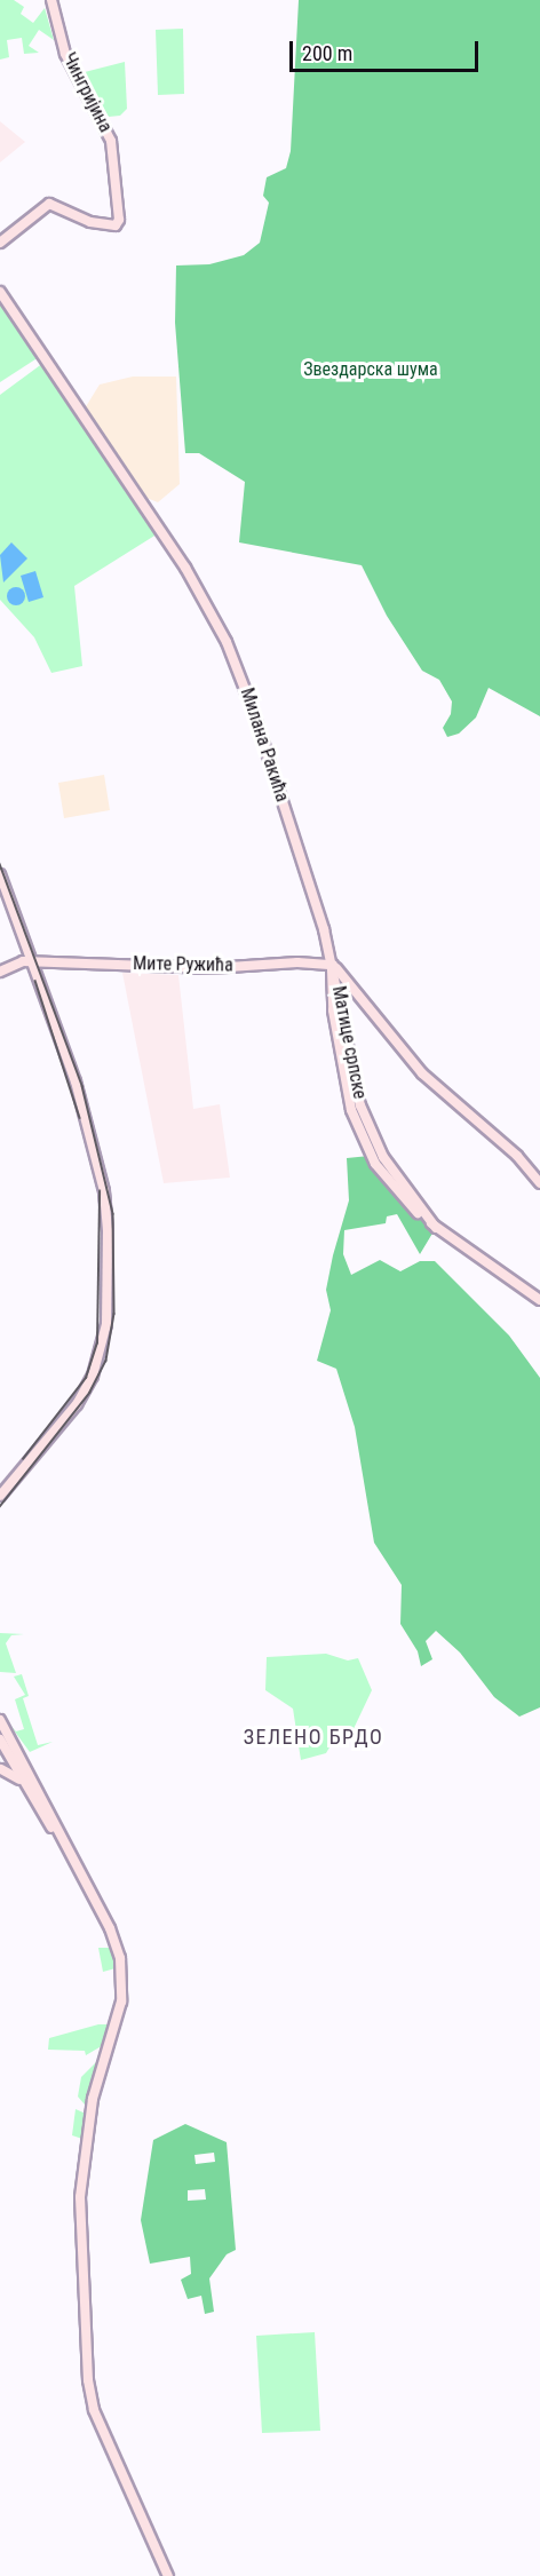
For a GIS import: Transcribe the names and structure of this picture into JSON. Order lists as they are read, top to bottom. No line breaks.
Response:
{"streets":{"main road":["Чингријина","Милана Ракића","Мите Ружића","Матице српске"]},"crossings":[["Милана Ракића","Мите Ружића"],["Милана Ракића","Матице српске"],["Мите Ружића","Матице српске"]],"districts":["ЗЕЛЕНО БРДО"],"parks":["Звездарска шума"],"scale_bar":"200 m"}
